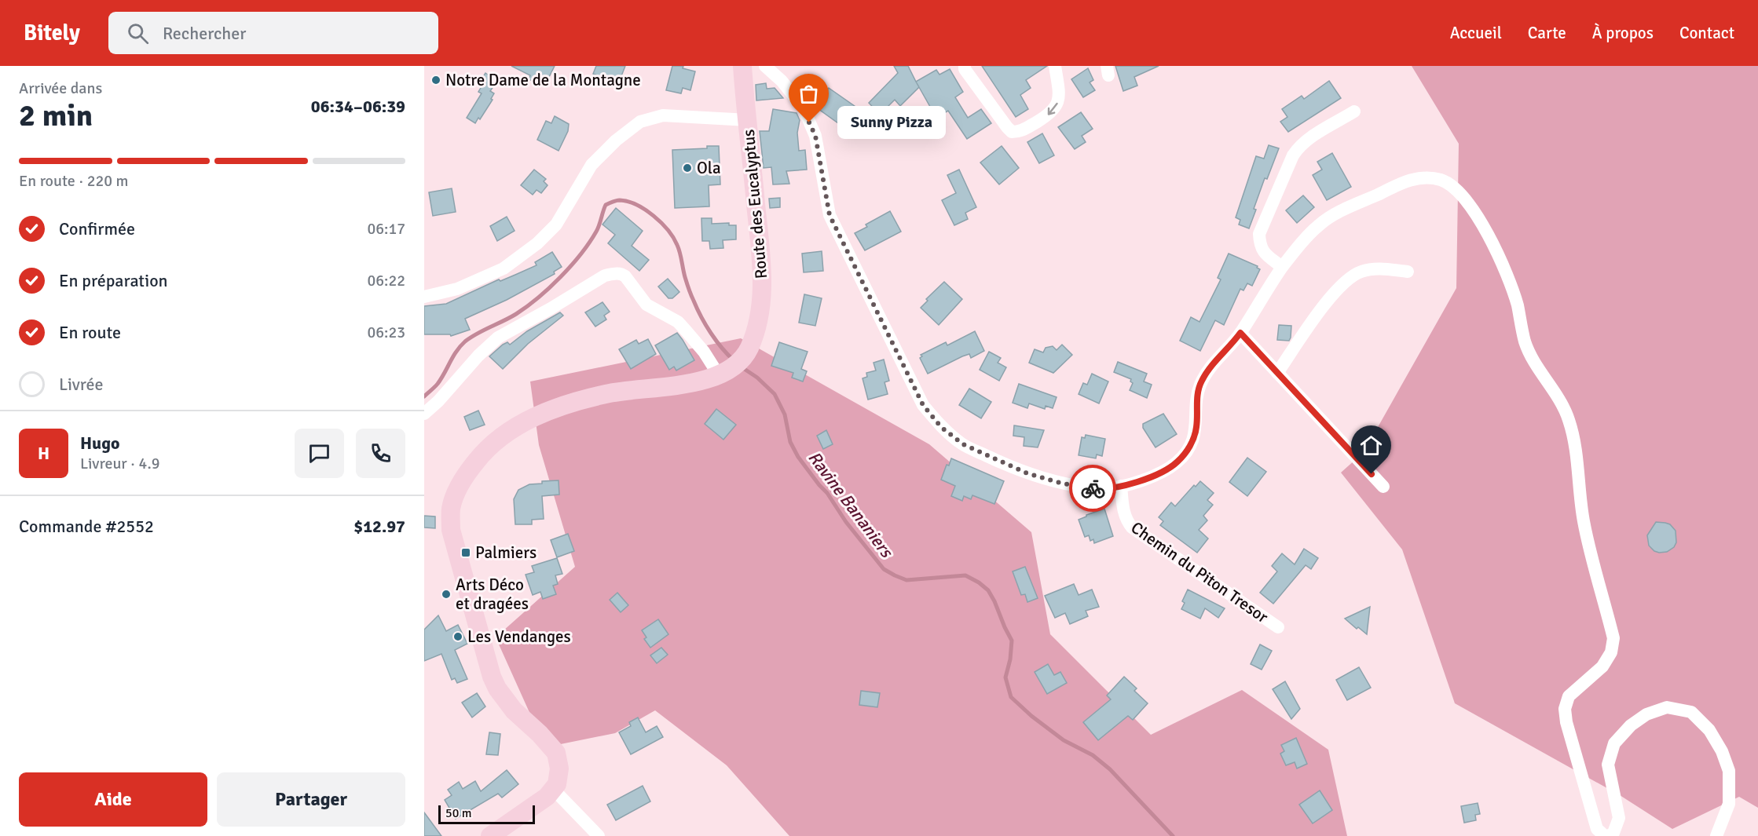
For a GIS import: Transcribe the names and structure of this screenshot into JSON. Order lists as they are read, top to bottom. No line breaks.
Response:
{"streets":{"main road":["Route des Eucalyptus"],"street":["Chemin du Piton Tresor"]},"water":["Ravine Bananiers"],"places":{"other":["Notre Dame de la Montagne","Sunny Pizza","Ola","Arts Déco et dragées","Les Vendanges"],"transit":["Palmiers"]},"scale_bar":"50 m","page":{"header":"Bitely","search":"Rechercher","nav":["Accueil","Carte","À propos","Contact"],"heading":["2 min","Arrivée dans","06:34–06:39"],"panel":["Hugo","Livreur · 4.9","Commande #2552","$12.97"],"bubble":"Sunny Pizza","bar":"En route · 220 m","list":[["Confirmée","06:17"],["En préparation","06:22"],["En route","06:23"],"Livrée"],"round":"H","buttons":["Aide","Partager"],"scale":"50 m"}}
